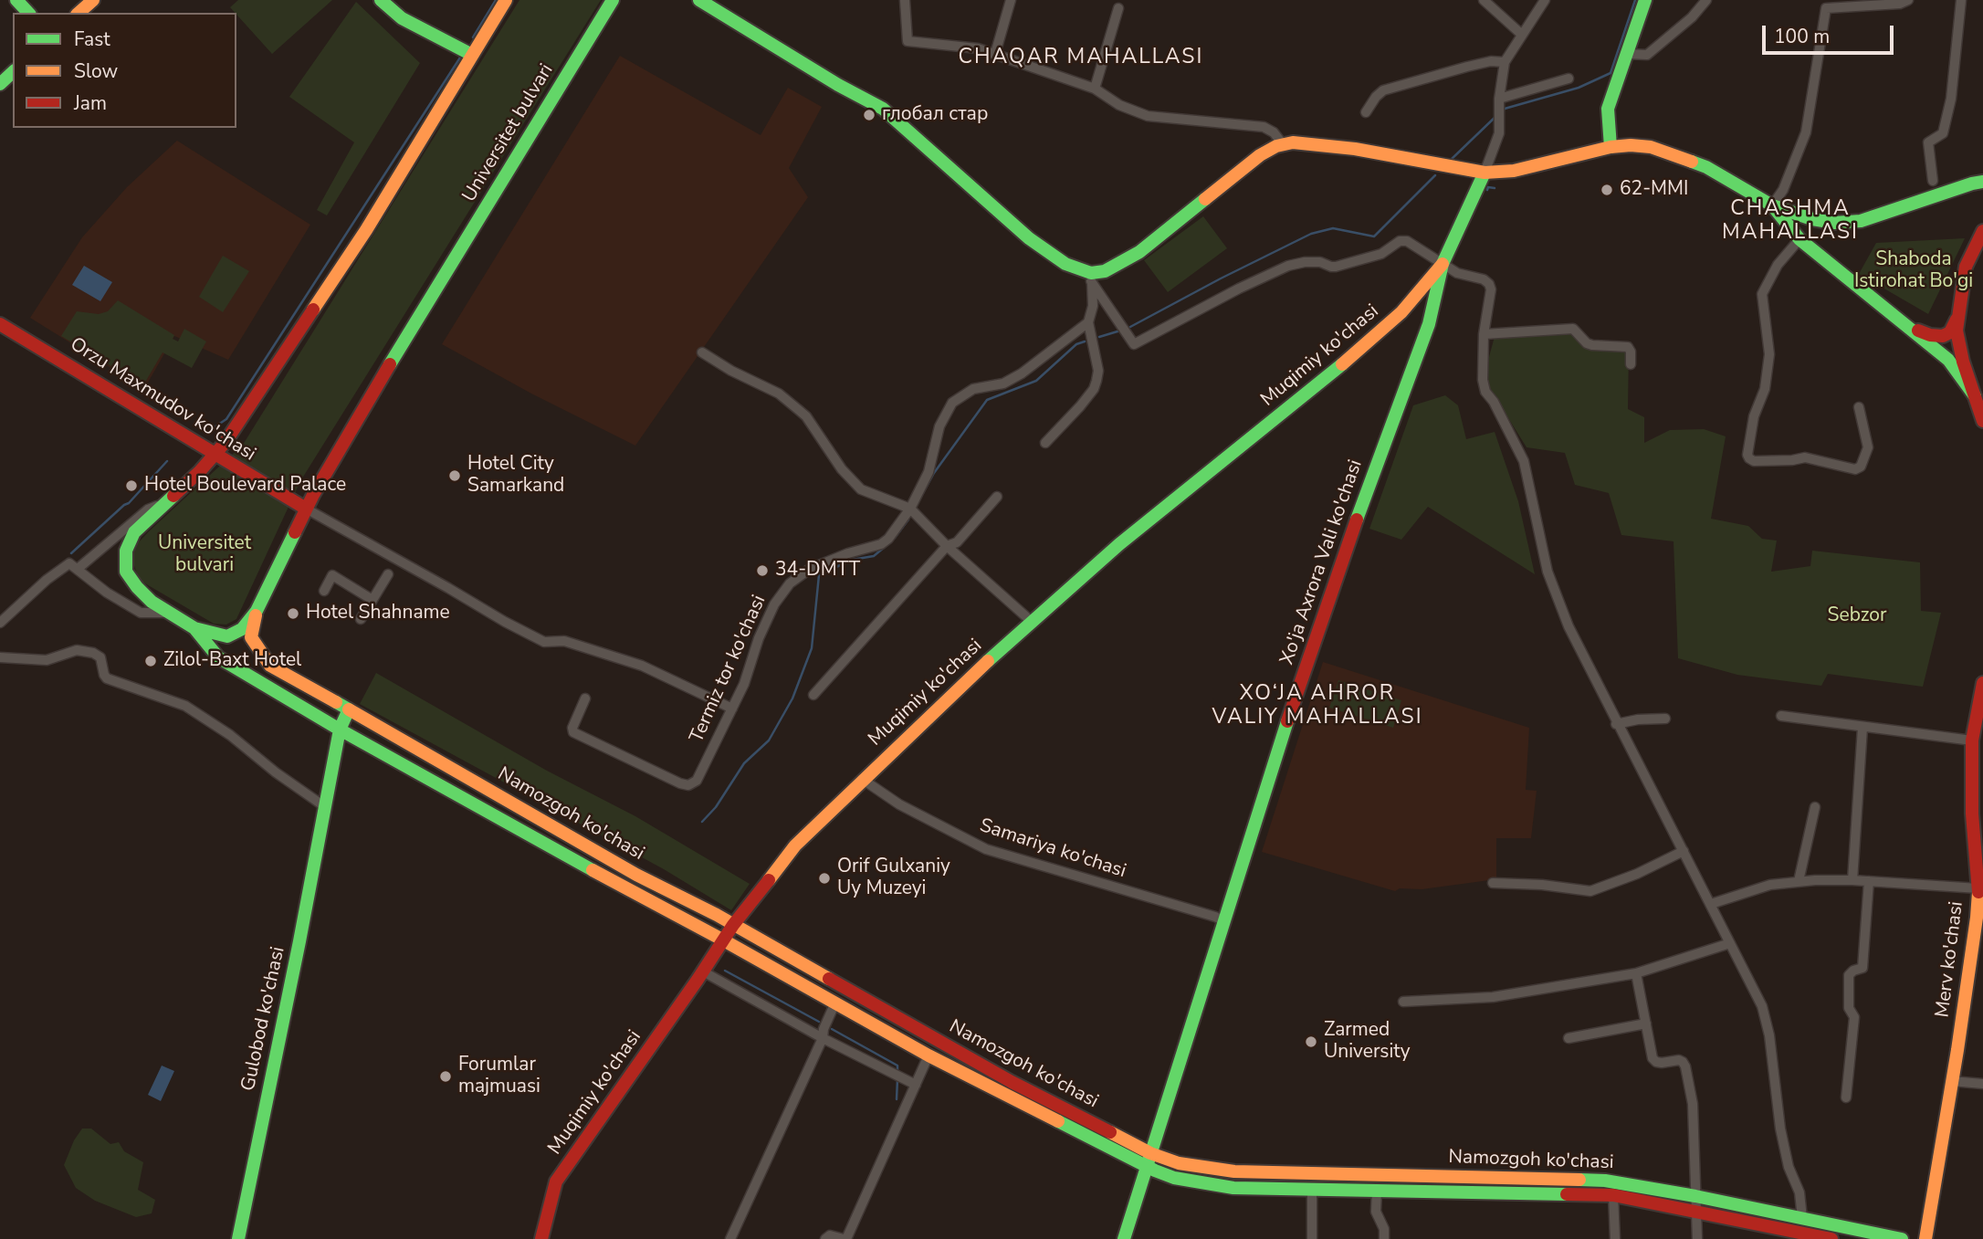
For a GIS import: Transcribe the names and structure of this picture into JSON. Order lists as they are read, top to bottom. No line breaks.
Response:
{"streets":{"main road":["Universitet bulvari","Muqimiy ko'chasi","Orzu Maxmudov ko'chasi","Xo'ja Axrora Vali ko'chasi","Namozgoh ko'chasi","Merv ko'chasi","Gulobod ko'chasi"],"street":["Termiz tor ko'chasi","Samariya ko'chasi"]},"crossings":[["Universitet bulvari","Orzu Maxmudov ko'chasi"],["Universitet bulvari","Namozgoh ko'chasi"],["Muqimiy ko'chasi","Xo'ja Axrora Vali ko'chasi"],["Muqimiy ko'chasi","Namozgoh ko'chasi"],["Muqimiy ko'chasi","Samariya ko'chasi"],["Orzu Maxmudov ko'chasi","Namozgoh ko'chasi"],["Xo'ja Axrora Vali ko'chasi","Namozgoh ko'chasi"],["Xo'ja Axrora Vali ko'chasi","Samariya ko'chasi"],["Namozgoh ko'chasi","Gulobod ko'chasi"]],"districts":["CHAQAR MAHALLASI","CHASHMA MAHALLASI","XO‘JA AHROR VALIY MAHALLASI"],"parks":["Shaboda Istirohat Bo'gi","Universitet bulvari","Sebzor"],"places":["глобал стар","62-MMI","Hotel City Samarkand","Hotel Boulevard Palace","34-DMTT","Hotel Shahname","Zilol-Baxt Hotel","Orif Gulxaniy Uy Muzeyi","Zarmed University","Forumlar majmuasi"],"legend":["Fast","Slow","Jam"],"scale_bar":"100 m"}
